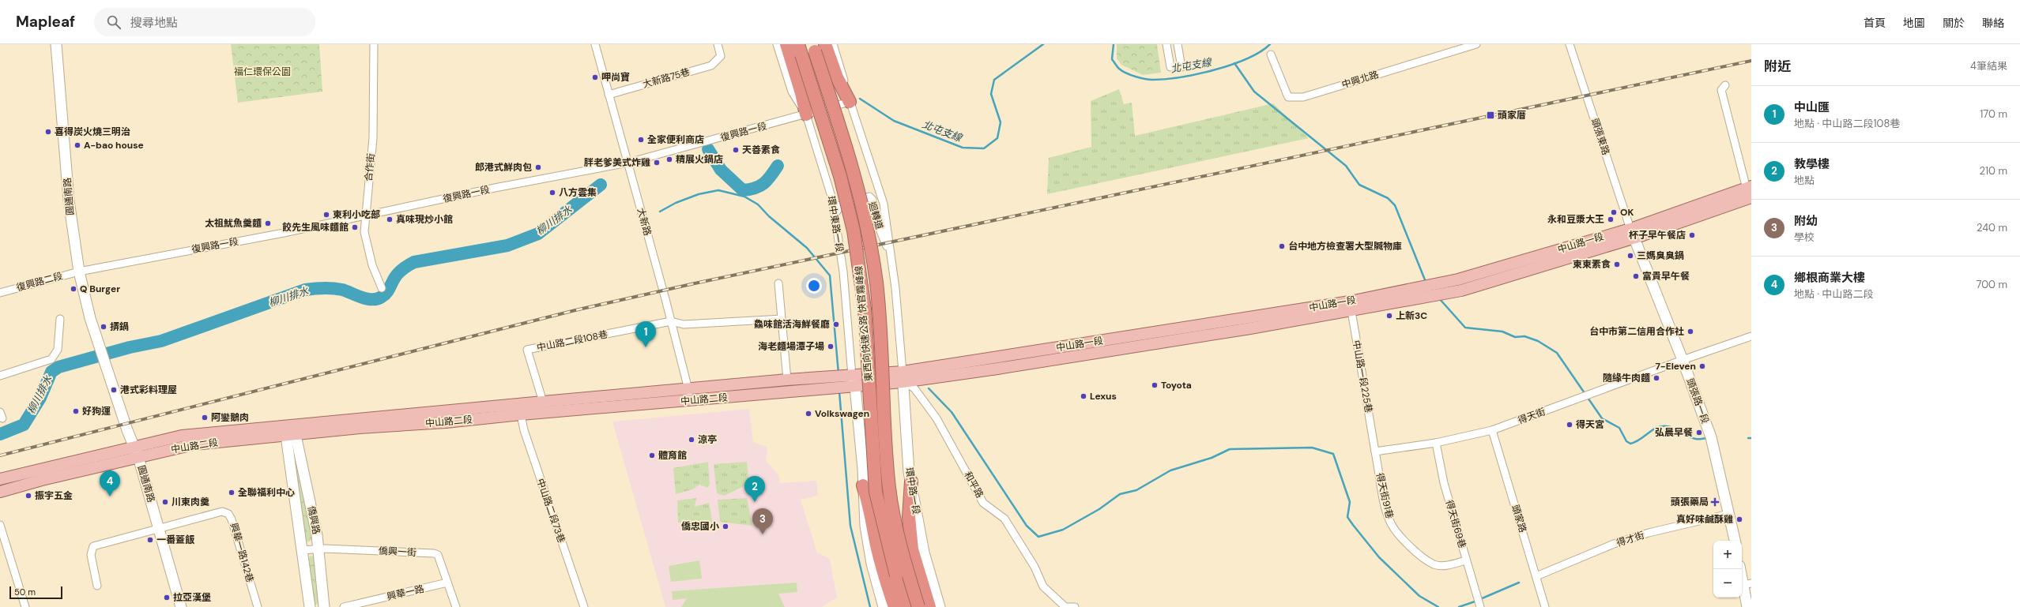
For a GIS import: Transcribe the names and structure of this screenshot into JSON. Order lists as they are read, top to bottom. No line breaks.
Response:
{"streets":{"highway":["東西向快速公路 快官霧峰線"],"main road":["中山路一段","中山路二段"],"street":["大新路75巷","中興北路","復興路一段","頭張東路","合作街","圓通南路","迴轉道","大新路","環中東路一段","復興路二段","中山路二段108巷","中山路一段225巷","頭張路一段","得天街","和平路","環中路一段","得天街91巷","中山路二段73巷","頭家路","僑興路","得天街69巷","得才街","僑興一街","興華一路142巷","興華一路"]},"crossings":[["大新路75巷","大新路"],["復興路一段","合作街"],["復興路一段","圓通南路"],["復興路一段","大新路"],["復興路一段","環中東路一段"],["復興路一段","復興路二段"],["頭張東路","中山路一段"],["頭張東路","頭張路一段"],["圓通南路","復興路二段"],["圓通南路","中山路二段"],["圓通南路","興華一路142巷"],["迴轉道","環中東路一段"],["大新路","中山路二段108巷"],["大新路","中山路二段"],["環中東路一段","中山路二段"],["中山路一段","中山路一段225巷"],["中山路一段","中山路二段"],["中山路一段","頭張路一段"],["中山路一段","和平路"],["中山路一段","環中路一段"],["中山路二段108巷","中山路二段"],["中山路一段225巷","得天街"],["中山路一段225巷","得天街91巷"],["中山路二段","和平路"],["中山路二段","環中路一段"],["中山路二段","中山路二段73巷"],["中山路二段","僑興路"],["頭張路一段","得天街"],["頭張路一段","得才街"],["得天街","得天街91巷"],["得天街","頭家路"],["得天街","得天街69巷"],["和平路","環中路一段"],["得天街91巷","得天街69巷"],["頭家路","得才街"],["僑興路","僑興一街"],["僑興一街","興華一路"]],"water":["北屯支線","柳川排水"],"parks":["福仁環保公園"],"places":{"other":["呷尚寶","喜得炭火燒三明治","全家便利商店","A-bao house","天善素食","精展火鍋店","胖老爹美式炸雞","郎港式鮮肉包","八方雲集","OK","東利小吃部","真味現炒小館","永和豆漿大王","太祖魷魚羹麵","餃先生風味麵館","杯子早午餐店","台中地方檢查署大型贓物庫","三媽臭臭鍋","東東素食","富貴早午餐","Q Burger","上新3C","鱻味館活海鮮餐廳","挵鍋","台中市第二信用合作社","海老麵場潭子場","7-Eleven","隨緣牛肉麵","Toyota","港式彩料理屋","Lexus","好狗運","Volkswagen","阿鑾鵝肉","得天宮","弘晨早餐","涼亭","體育館","全聯福利中心","振宇五金","川東肉羹","真好味鹹酥雞","僑忠國小","一番蓋飯","拉亞漢堡"],"transit":["頭家厝"],"health":["頭張藥局"]},"scale_bar":"50 m","page":{"header":"Mapleaf","search":"搜尋地點","nav":["首頁","地圖","關於","聯絡"],"heading":["附近","4筆結果"],"list":[{"mark":"1","name":"中山匯","note":"地點 · 中山路二段108巷","value":"170 m"},{"mark":"2","name":"教學樓","note":"地點","value":"210 m"},{"mark":"3","name":"附幼","note":"學校","value":"240 m"},{"mark":"4","name":"鄉根商業大樓","note":"地點 · 中山路二段","value":"700 m"}],"pins":["1","4","2","3"],"map_buttons":["+","−"],"scale":"50 m"}}
